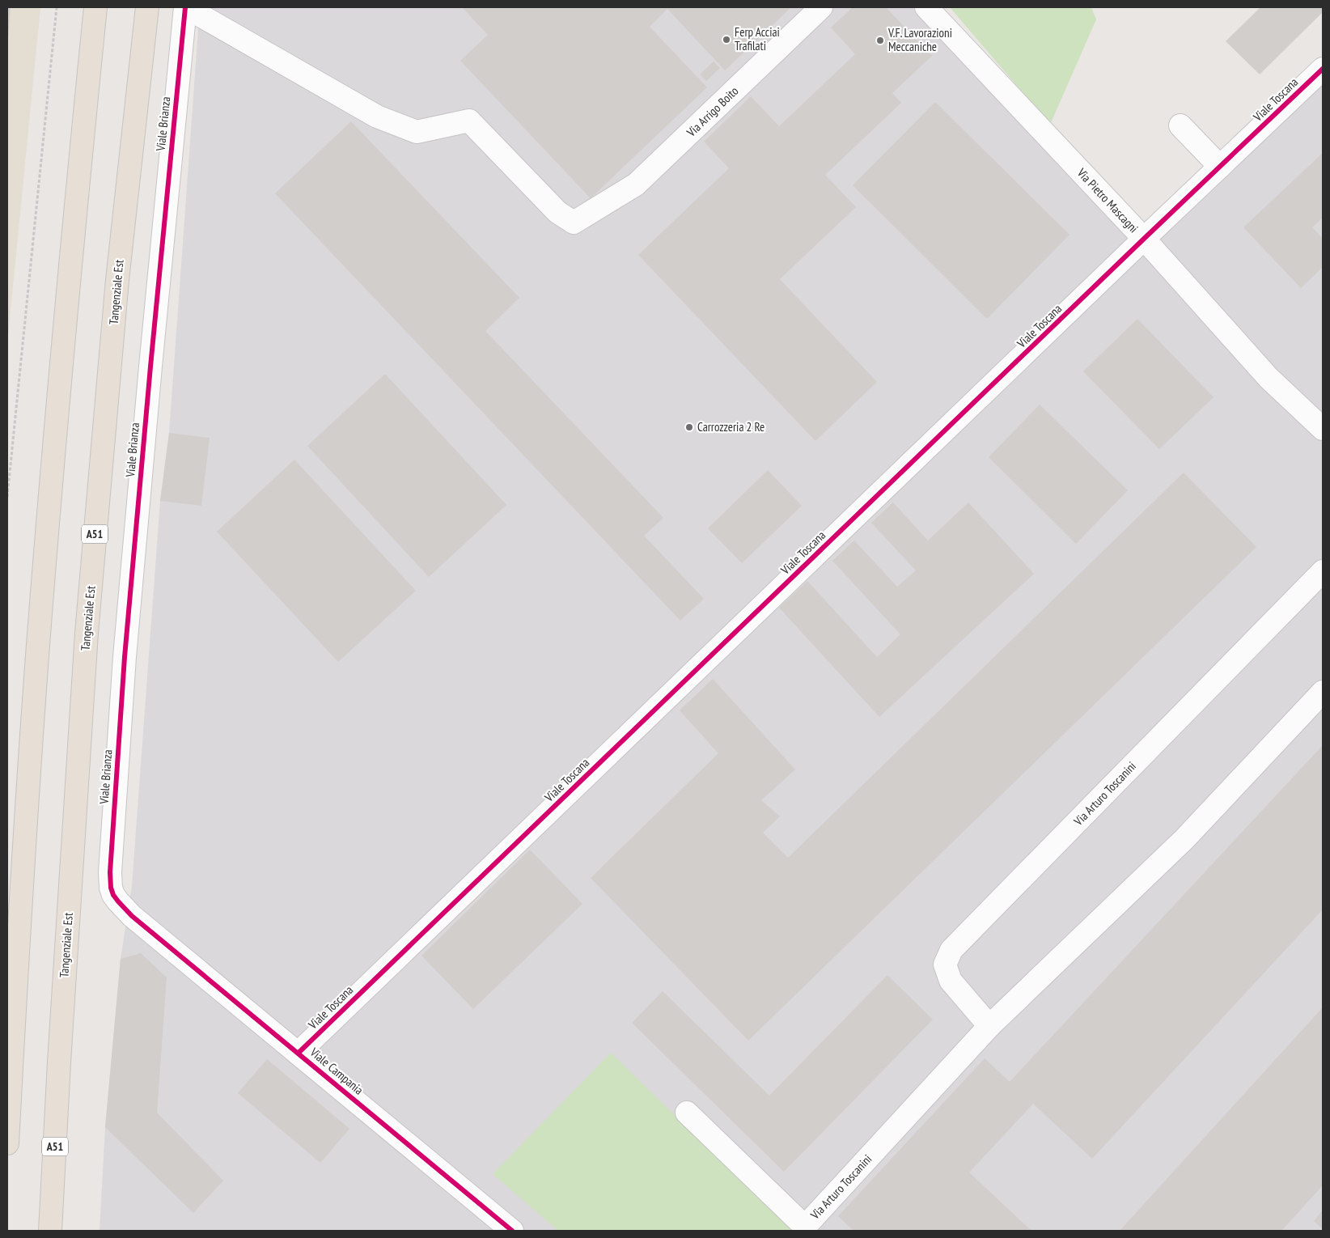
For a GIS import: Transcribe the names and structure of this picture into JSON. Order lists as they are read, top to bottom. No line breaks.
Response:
{"streets":{"highway":["Tangenziale Est","A51"],"street":["Viale Toscana","Via Arrigo Boito","Viale Brianza","Via Pietro Mascagni","Via Arturo Toscanini","Viale Campania"]},"crossings":[["Viale Toscana","Via Pietro Mascagni"],["Viale Toscana","Viale Campania"],["Via Arrigo Boito","Viale Brianza"],["Viale Brianza","Viale Campania"]],"places":["Ferp Acciai Trafilati","V.F. Lavorazioni Meccaniche","Carrozzeria 2 Re"]}
